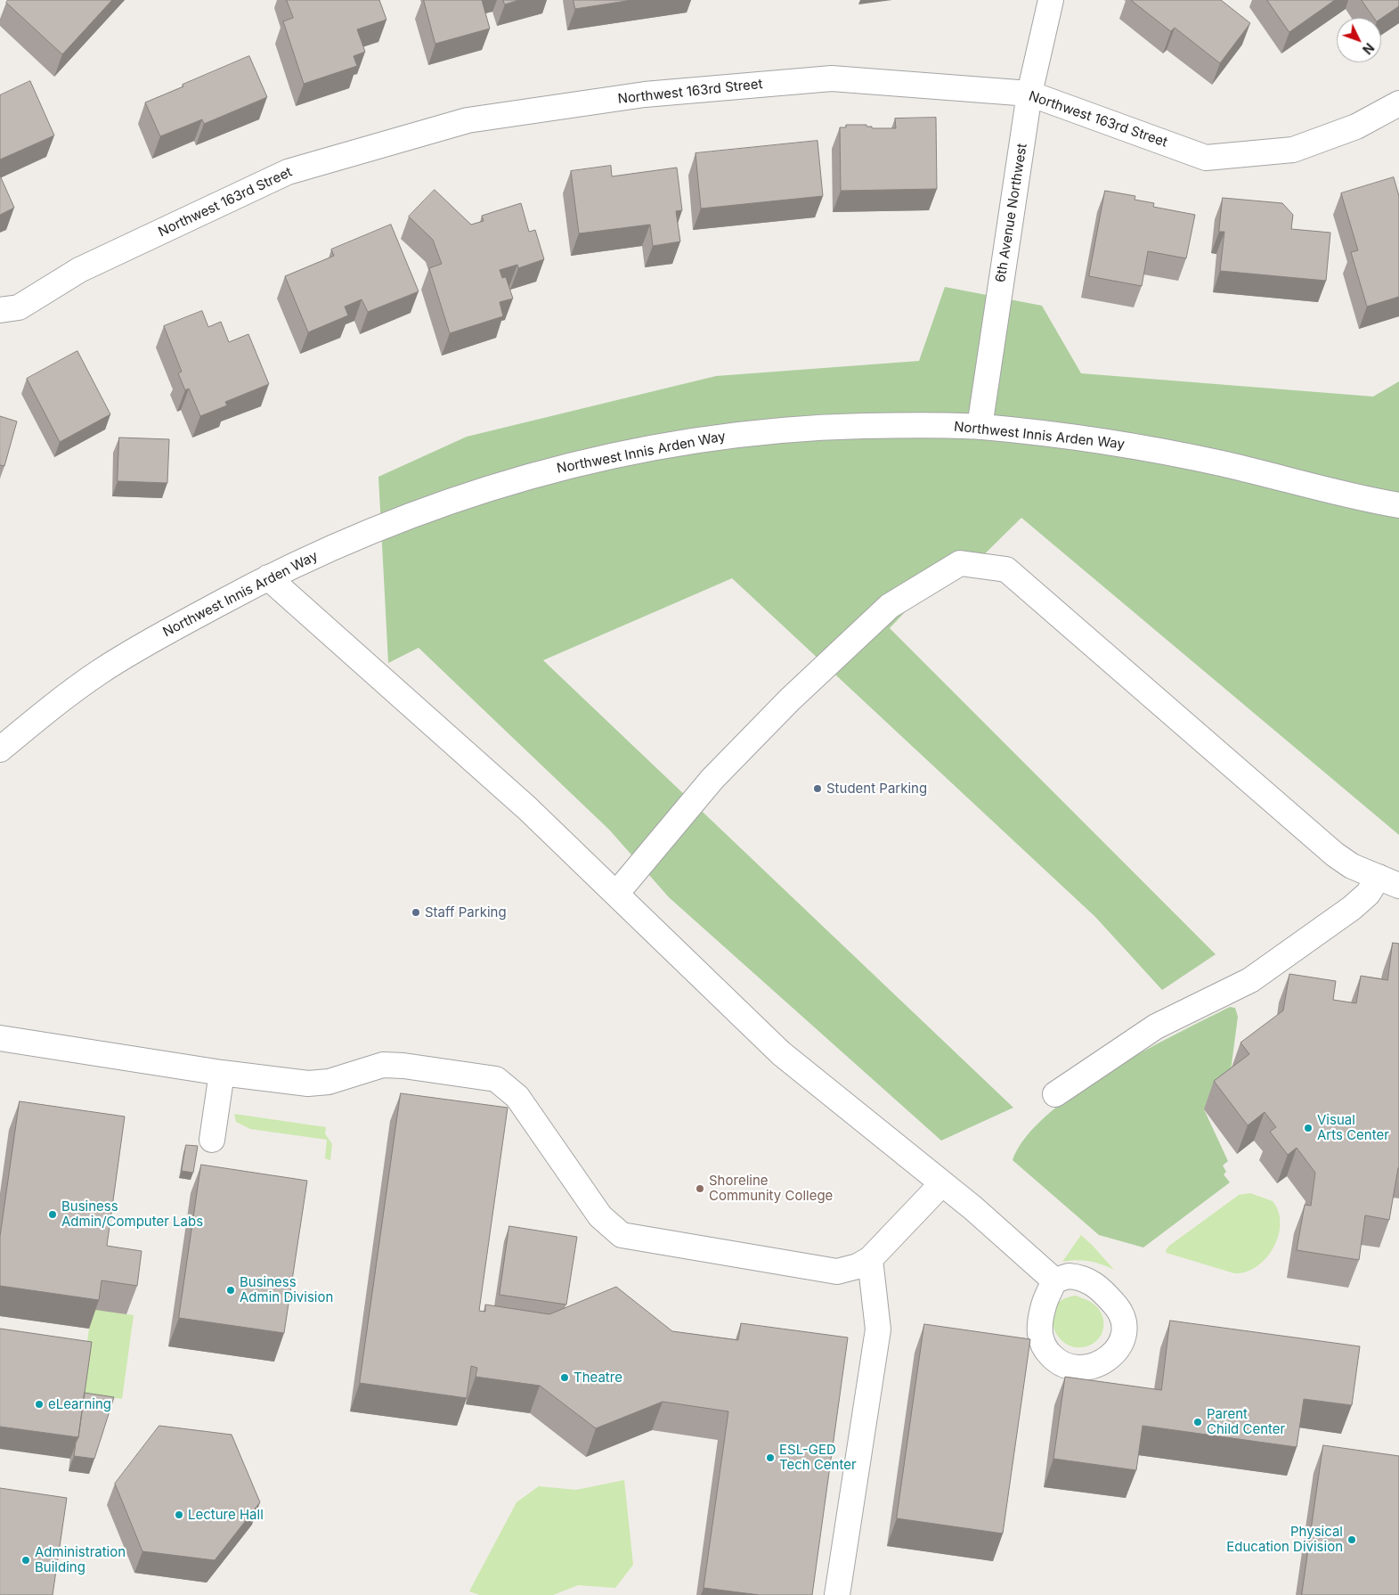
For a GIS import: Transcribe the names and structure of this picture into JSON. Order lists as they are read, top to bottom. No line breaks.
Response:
{"streets":{"street":["Northwest 163rd Street","6th Avenue Northwest","Northwest Innis Arden Way"]},"crossings":[["Northwest 163rd Street","6th Avenue Northwest"],["6th Avenue Northwest","Northwest Innis Arden Way"]],"places":["Student Parking","Staff Parking","Visual Arts Center","Shoreline Community College","Business Admin/Computer Labs","Business Admin Division","Theatre","eLearning","Parent Child Center","ESL-GED Tech Center","Lecture Hall","Physical Education Division","Administration Building"],"north":"bottom right"}
